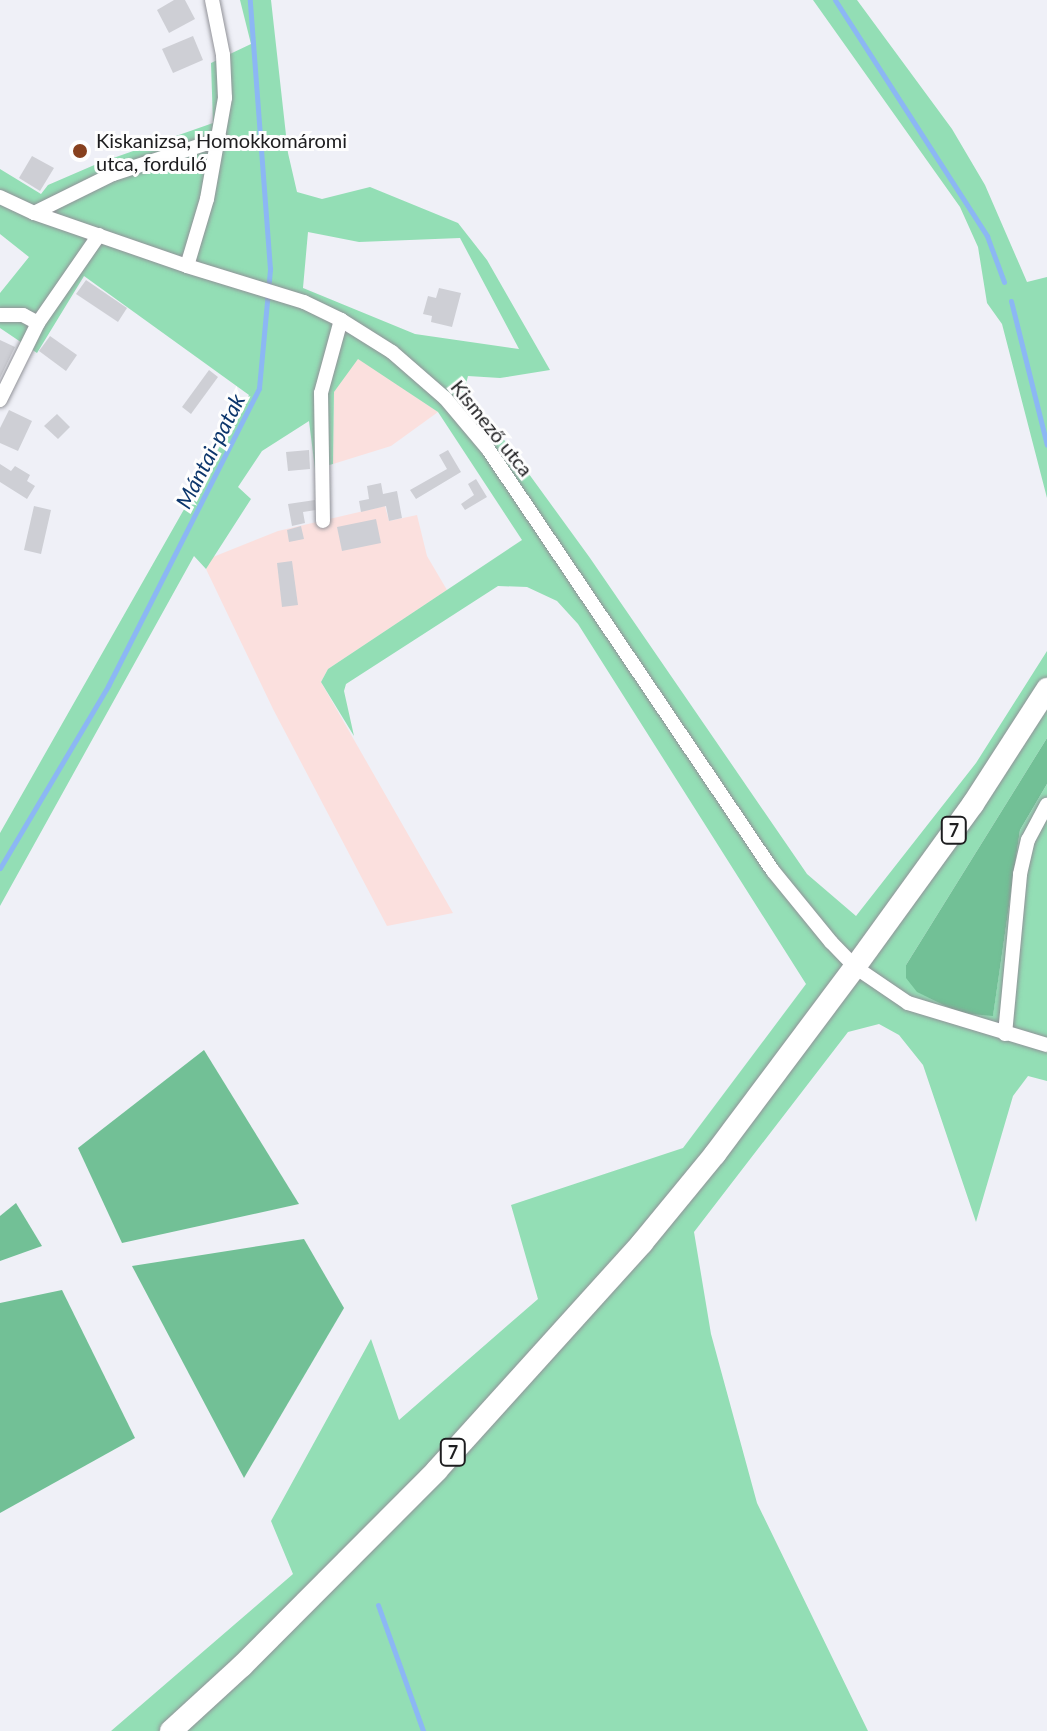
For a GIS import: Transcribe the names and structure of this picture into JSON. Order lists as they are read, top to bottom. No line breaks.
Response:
{"streets":{"main road":["7"],"street":["Kismező utca"]},"crossings":[["Kismező utca","7"]],"water":["Mántai-patak"],"places":["Kiskanizsa, Homokkomáromi utca, forduló"]}
